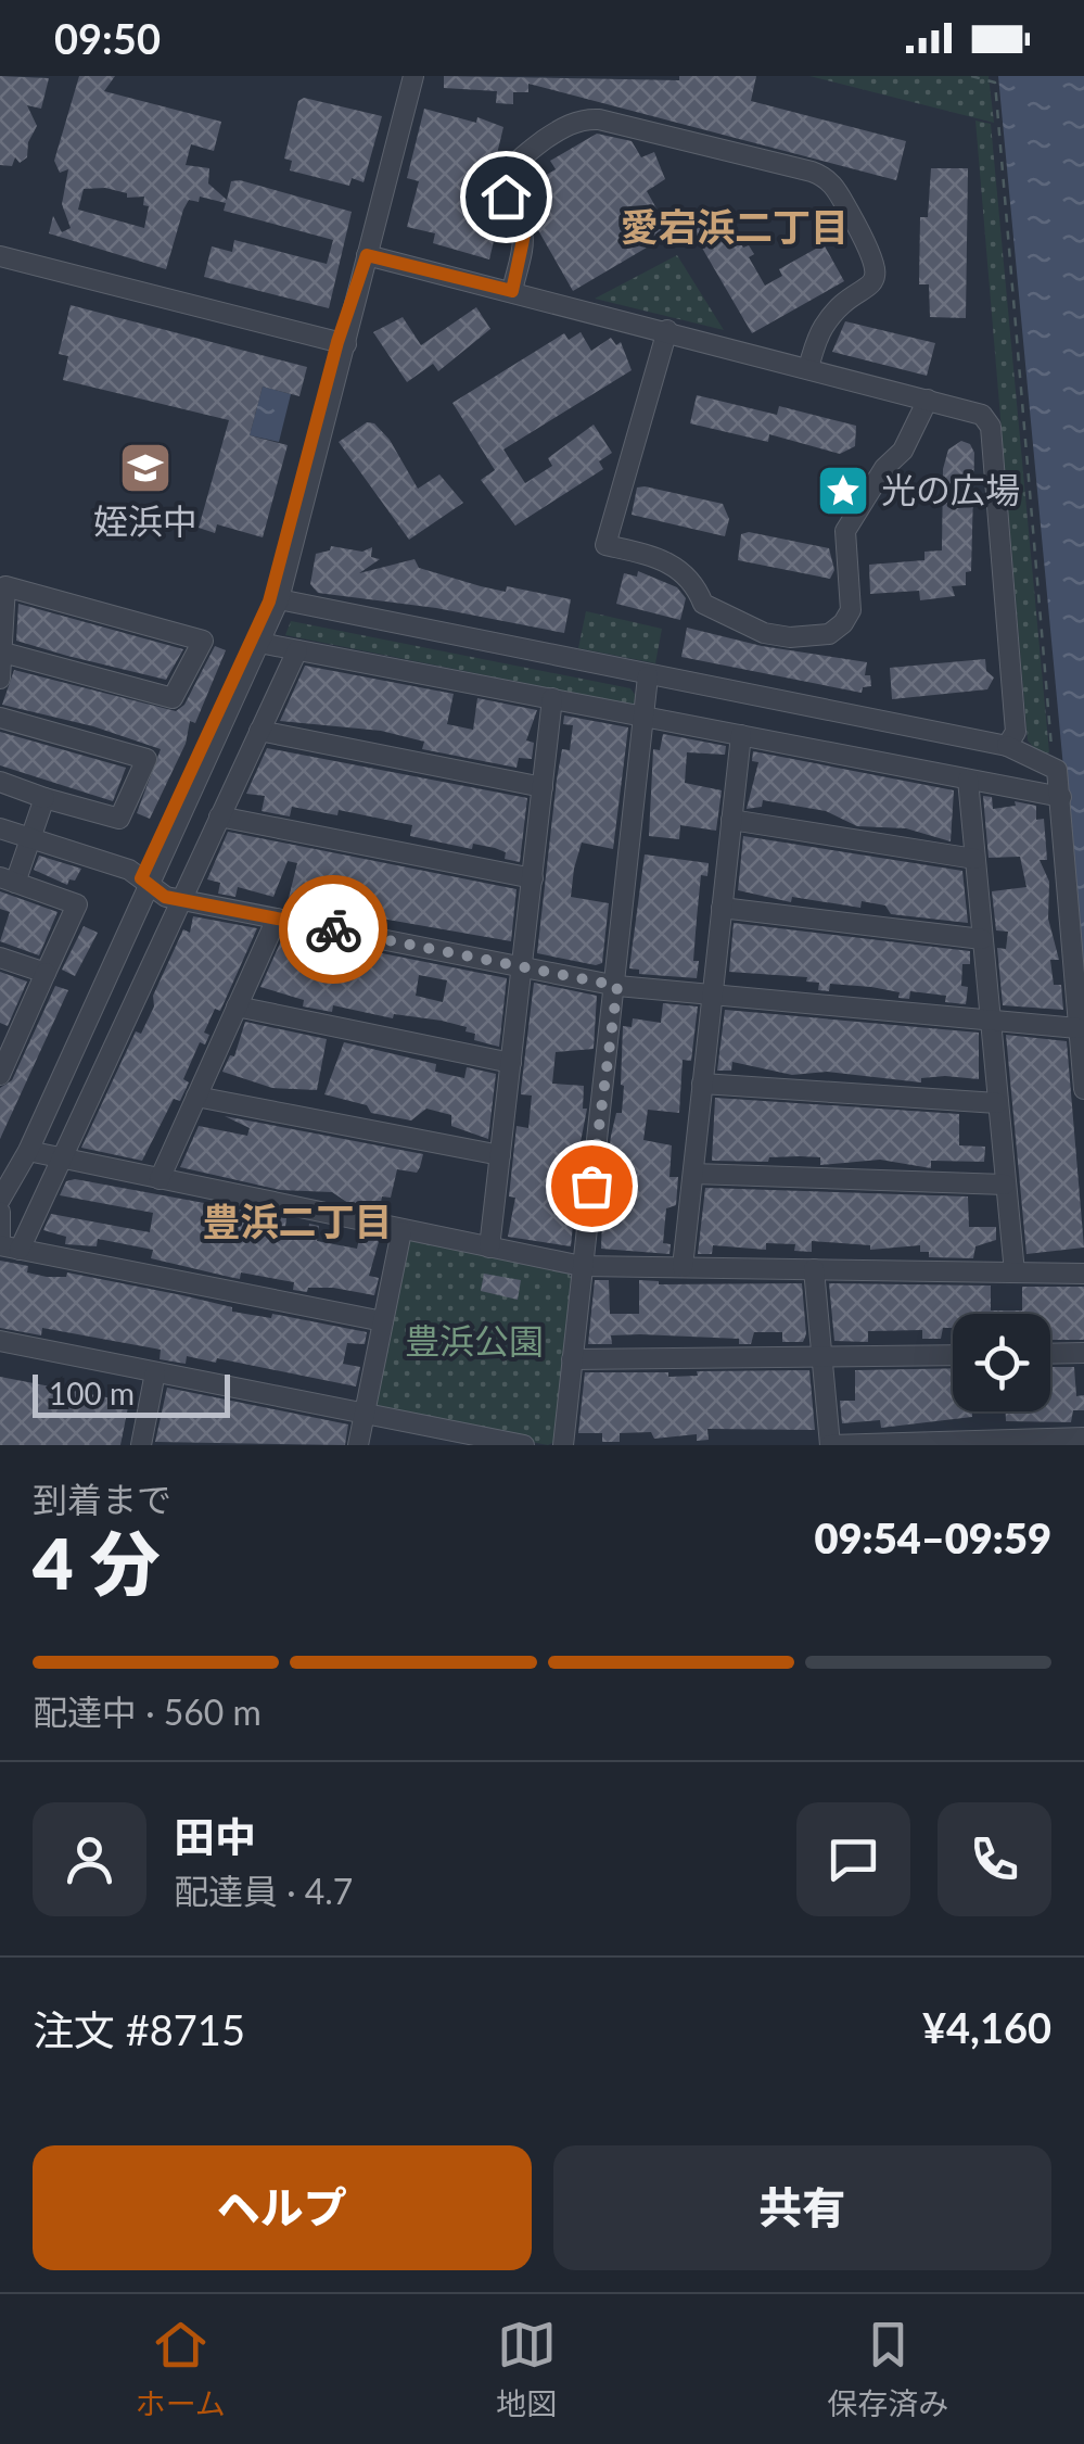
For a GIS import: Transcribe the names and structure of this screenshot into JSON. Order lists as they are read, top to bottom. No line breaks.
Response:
{"districts":["愛宕浜二丁目","豊浜二丁目"],"parks":["豊浜公園"],"places":{"school or university":["姪浜中"],"place":["光の広場"]},"scale_bar":"100 m","page":{"status":"09:50","scale":"100 m","heading":["4 分","到着まで","09:54–09:59"],"panel":["田中","配達員 · 4.7","注文 #8715","¥4,160"],"bar":"配達中 · 560 m","buttons":["ヘルプ","共有"],"tabs":["ホーム","地図","保存済み"]}}
